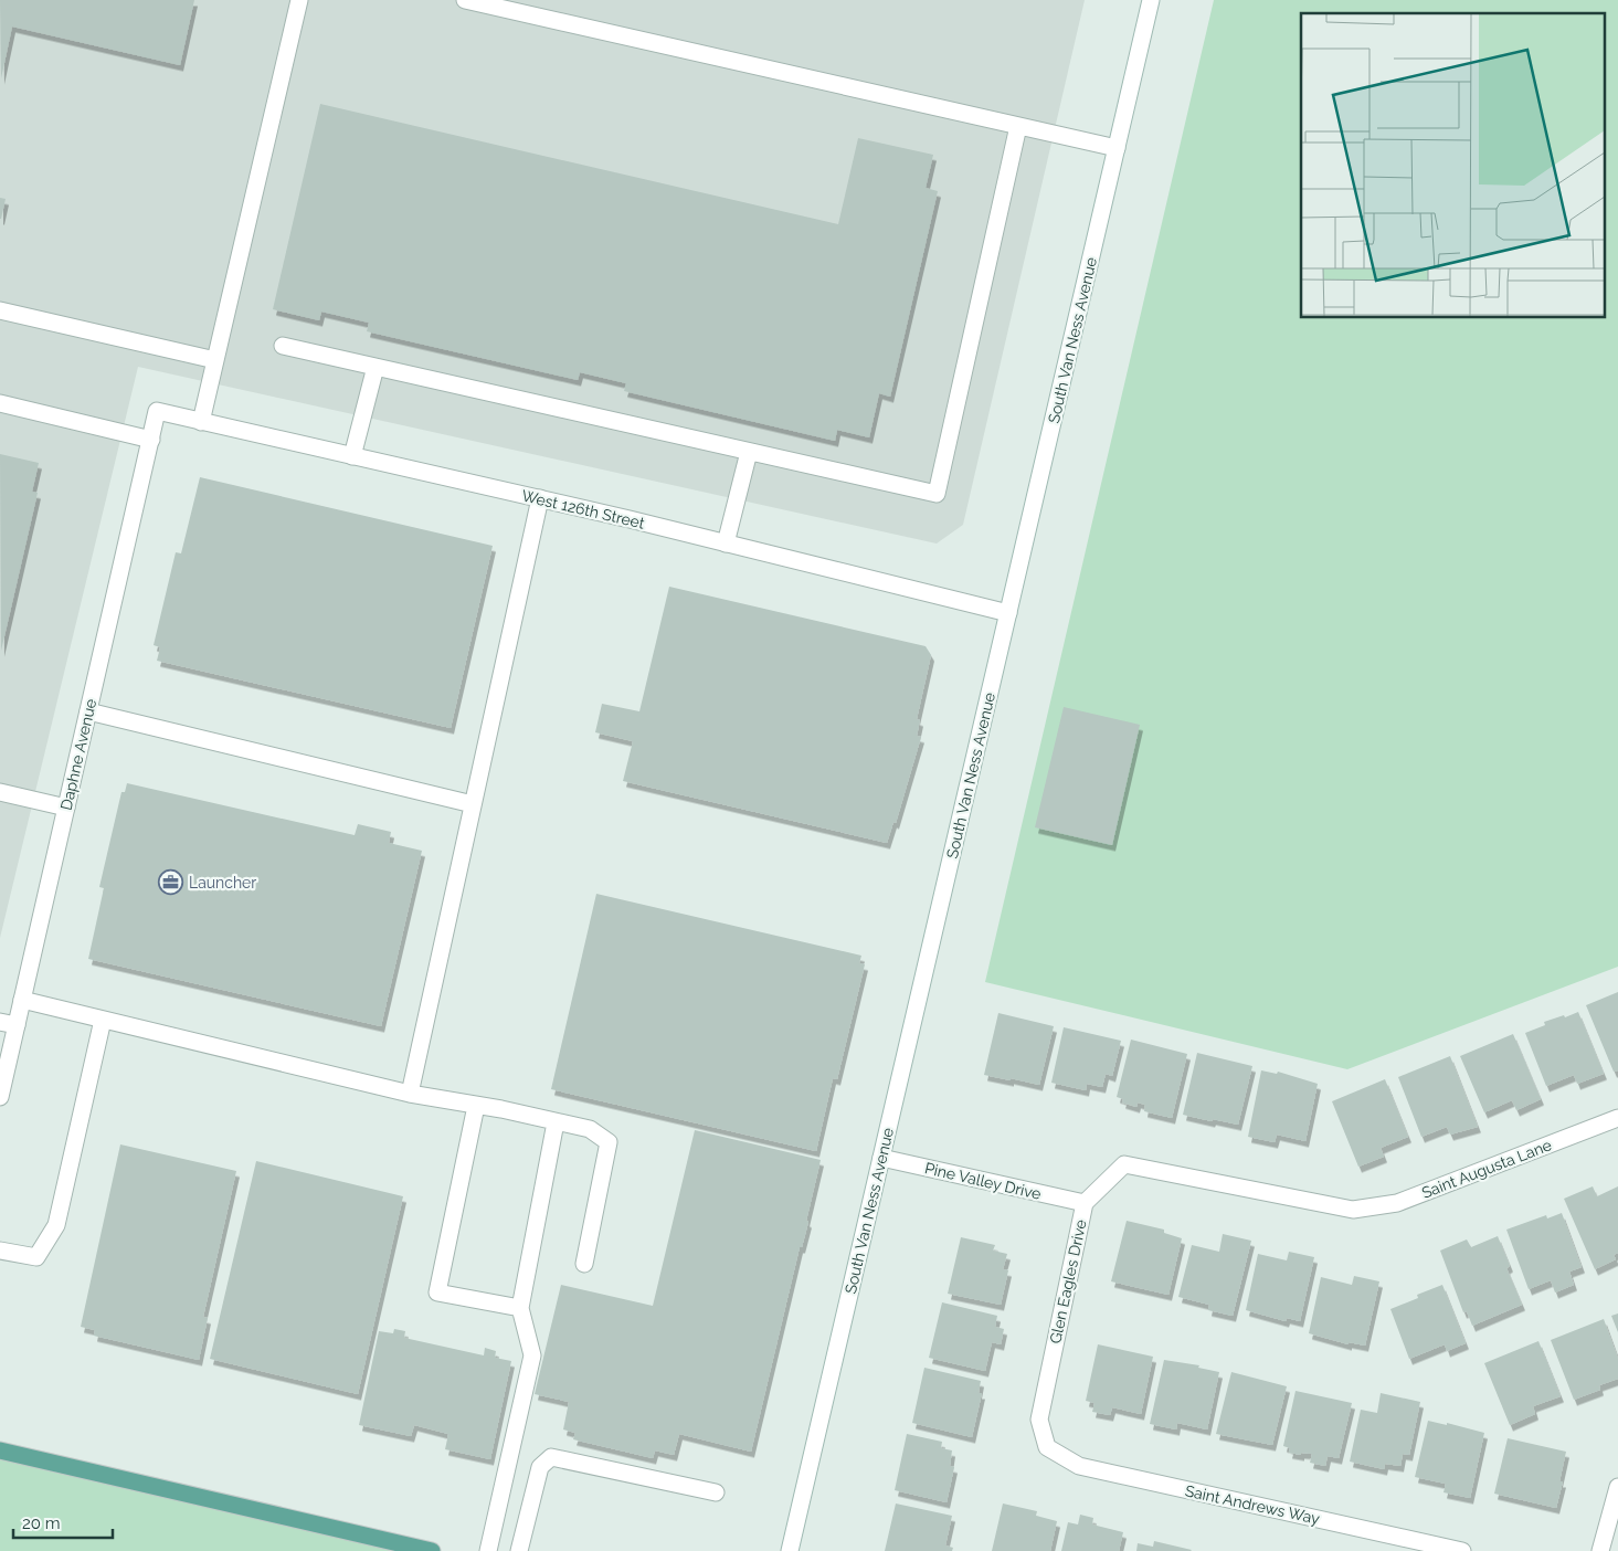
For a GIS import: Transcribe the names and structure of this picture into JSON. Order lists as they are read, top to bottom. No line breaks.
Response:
{"streets":{"street":["South Van Ness Avenue","West 126th Street","Daphne Avenue","Saint Augusta Lane","Pine Valley Drive","Glen Eagles Drive","Saint Andrews Way"]},"crossings":[["South Van Ness Avenue","West 126th Street"],["South Van Ness Avenue","Pine Valley Drive"],["West 126th Street","Daphne Avenue"],["Saint Augusta Lane","Glen Eagles Drive"],["Pine Valley Drive","Glen Eagles Drive"],["Glen Eagles Drive","Saint Andrews Way"]],"places":{"office":["Launcher"]},"scale_bar":"20 m"}
